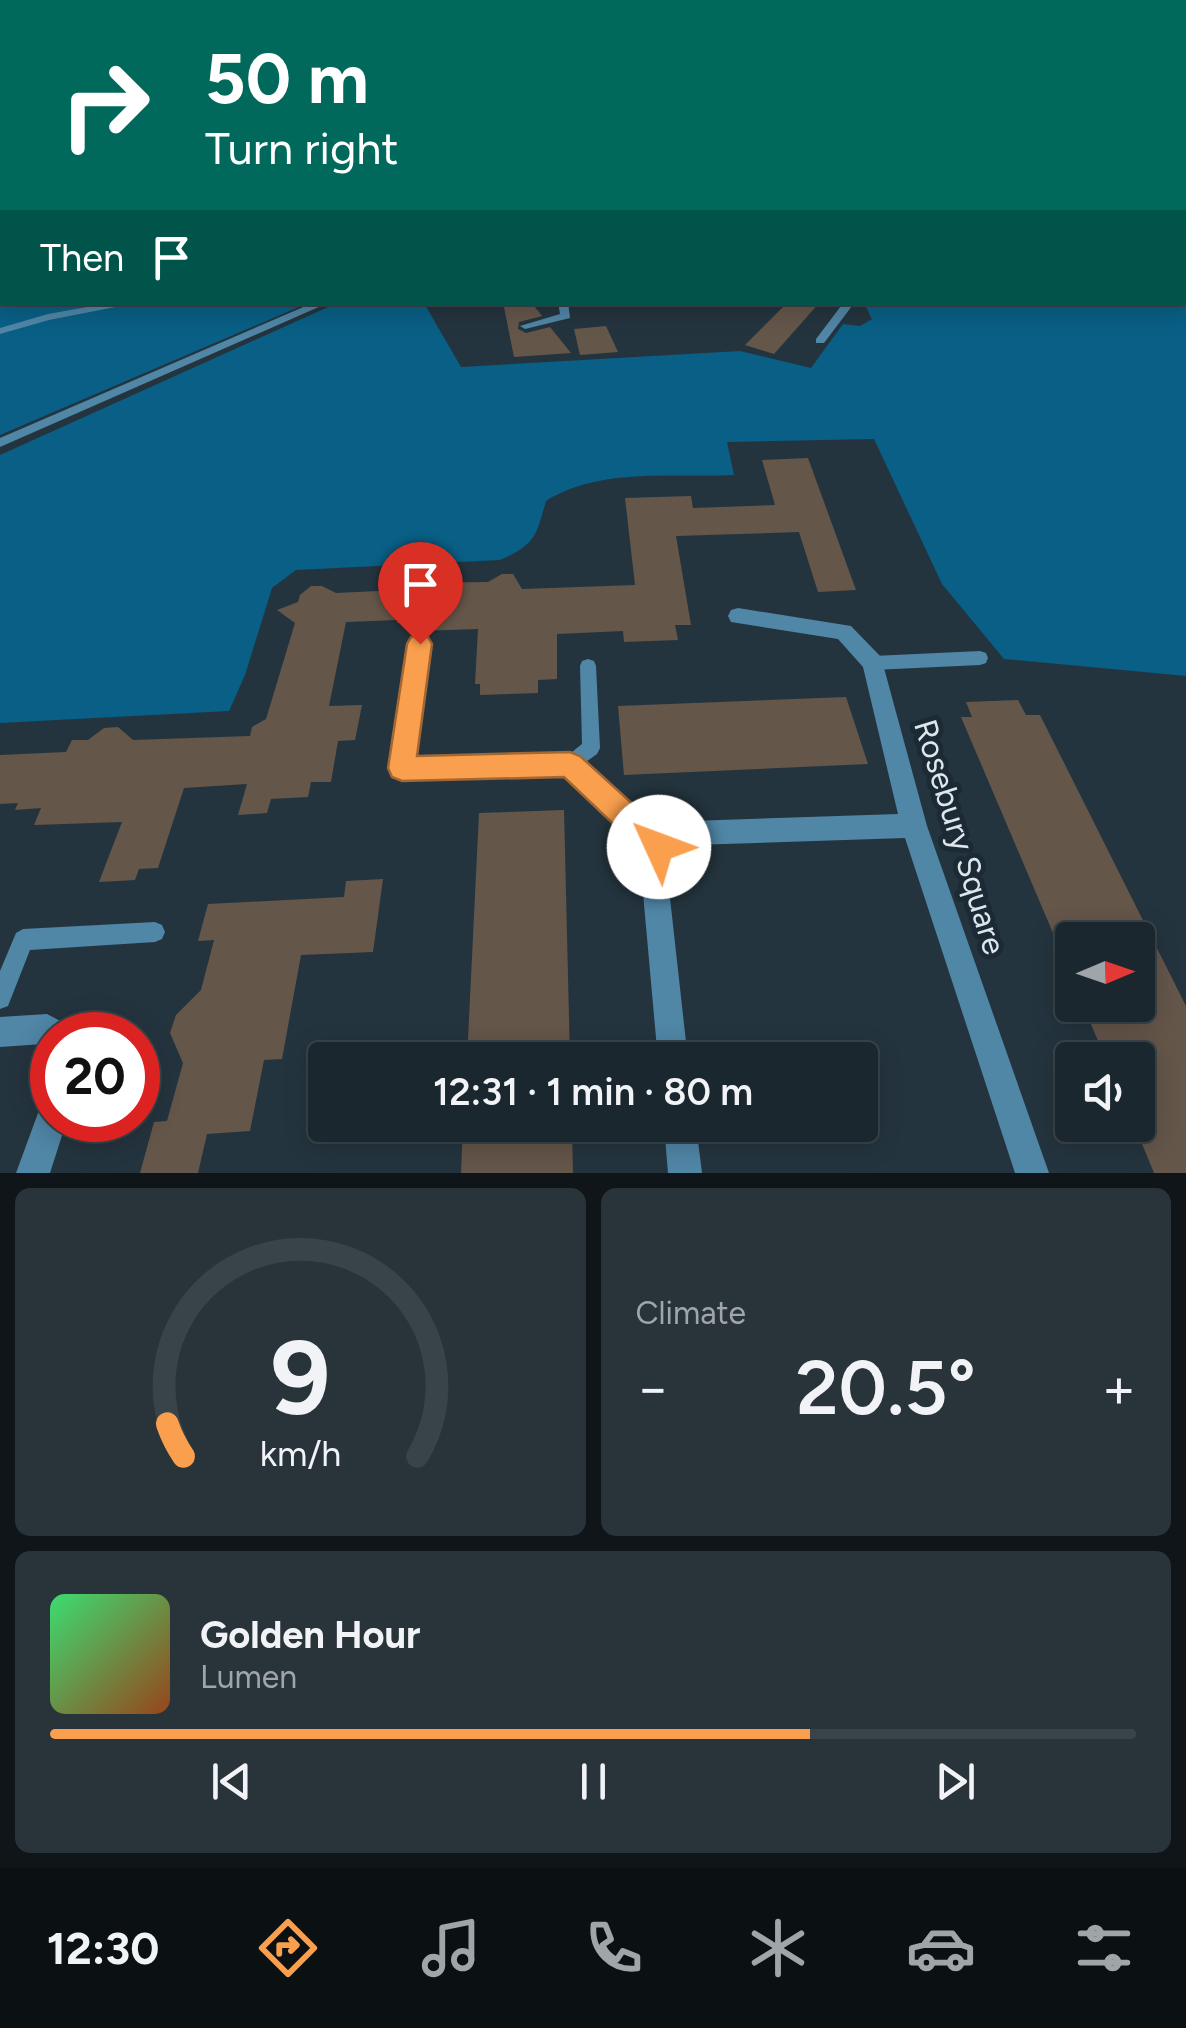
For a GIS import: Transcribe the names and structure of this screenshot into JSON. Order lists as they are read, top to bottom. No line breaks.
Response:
{"streets":{"street":["Rosebury Square"]},"north":"right","page":{"turn":["50 m","Turn right"],"then":"Then","limit":"20","trip":"12:31 · 1 min · 80 m","tile":"Climate","heat":["−","20.5°","+"],"song":["Golden Hour","Lumen"],"tabs":"12:30","gauge":["9","km/h"]}}
